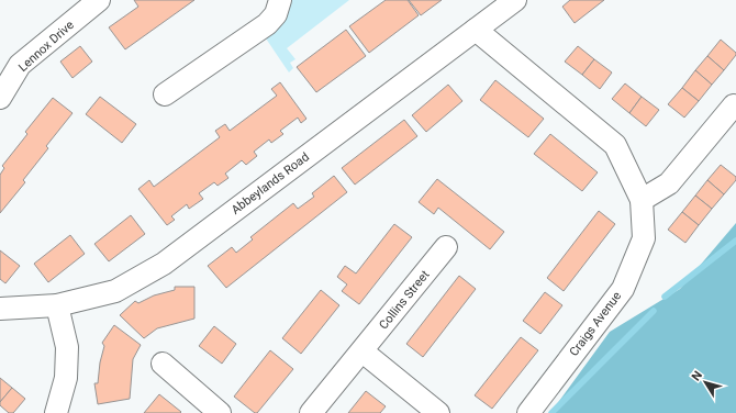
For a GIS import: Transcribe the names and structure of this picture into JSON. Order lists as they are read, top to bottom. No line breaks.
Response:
{"streets":{"street":["Lennox Drive","Abbeylands Road","Collins Street","Craigs Avenue"]},"crossings":[["Abbeylands Road","Craigs Avenue"]],"north":"top left"}
